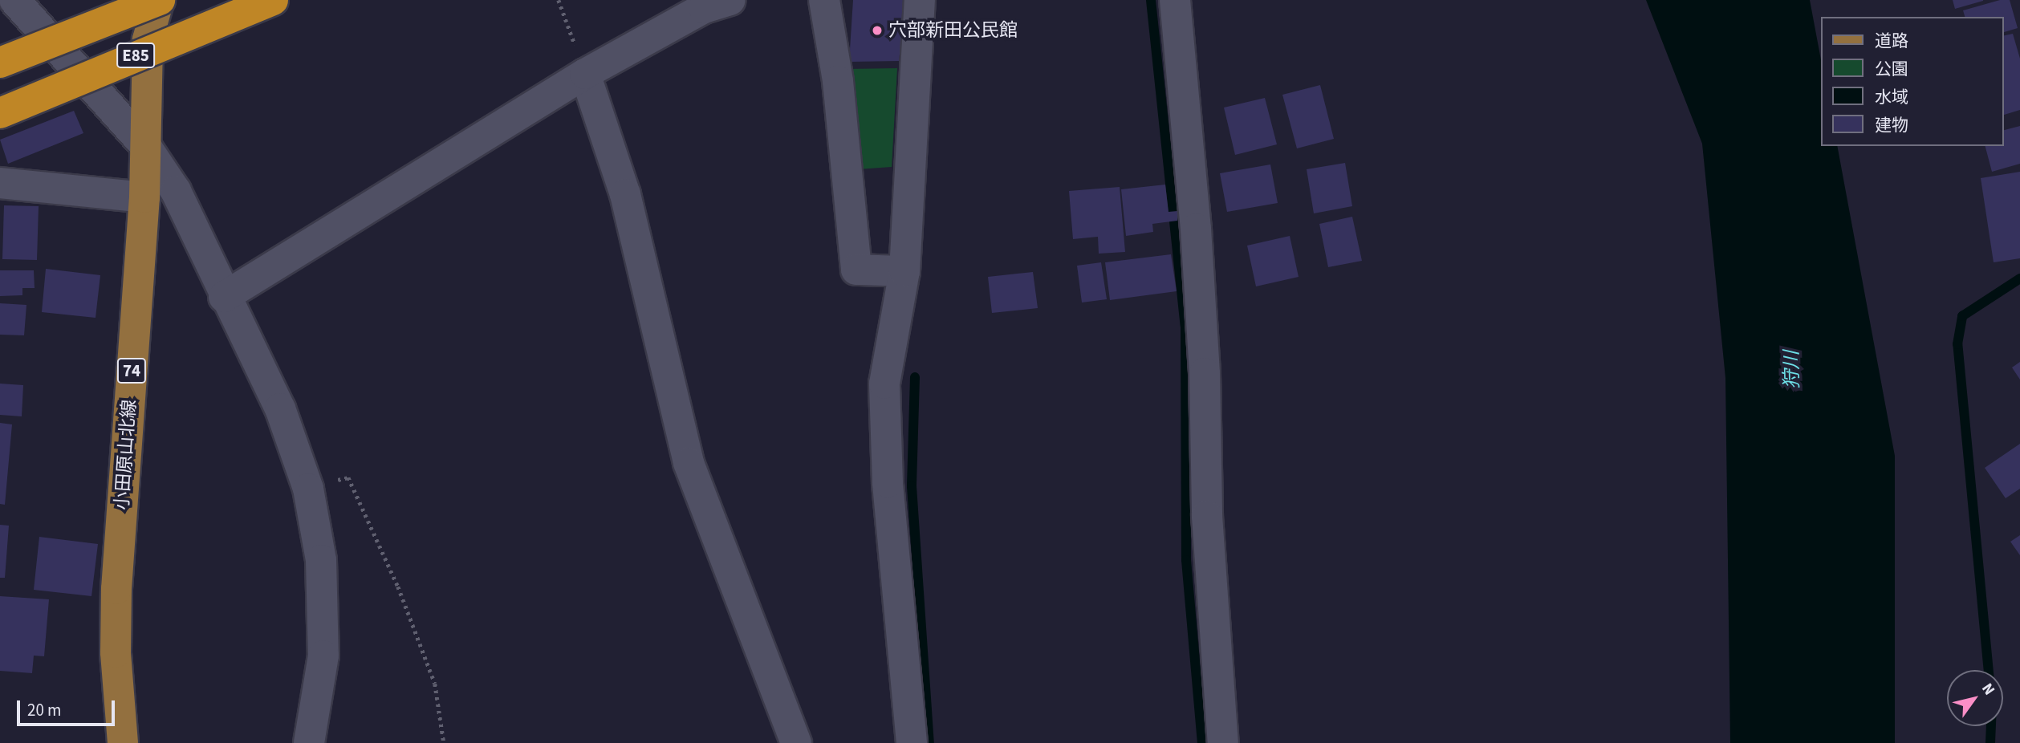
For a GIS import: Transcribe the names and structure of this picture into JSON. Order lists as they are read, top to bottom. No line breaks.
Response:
{"streets":{"highway":["E85"],"main road":["74","小田原山北線"]},"crossings":[["E85","小田原山北線"]],"water":["狩川"],"places":["穴部新田公民館"],"legend":["道路","公園","水域","建物"],"scale_bar":"20 m","north":"top right"}
